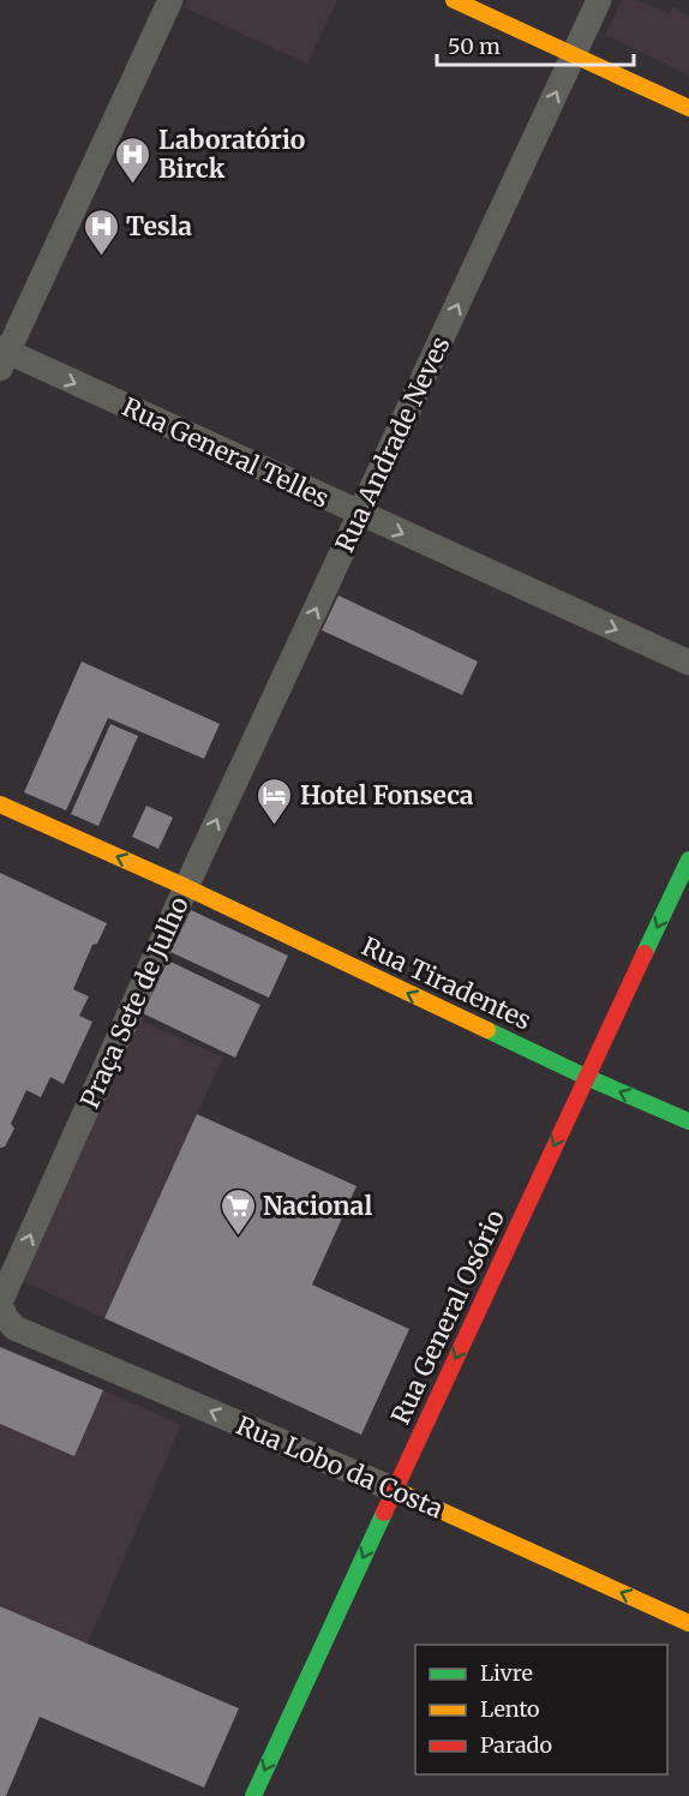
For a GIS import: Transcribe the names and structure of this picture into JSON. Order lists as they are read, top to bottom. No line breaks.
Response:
{"streets":{"street":["Rua Andrade Neves","Rua General Telles","Rua Tiradentes","Praça Sete de Julho","Rua General Osório","Rua Lobo da Costa"]},"crossings":[["Rua Andrade Neves","Rua General Telles"],["Rua Andrade Neves","Rua Tiradentes"],["Rua Andrade Neves","Praça Sete de Julho"],["Rua Tiradentes","Praça Sete de Julho"],["Rua Tiradentes","Rua General Osório"],["Praça Sete de Julho","Rua Lobo da Costa"],["Rua General Osório","Rua Lobo da Costa"]],"one_way":["Rua Andrade Neves","Rua General Telles","Rua Tiradentes","Rua General Osório","Rua Lobo da Costa"],"places":{"hospital":["Laboratório Birck","Tesla"],"hotel":["Hotel Fonseca"],"supermarket":["Nacional"]},"legend":["Livre","Lento","Parado"],"scale_bar":"50 m"}
